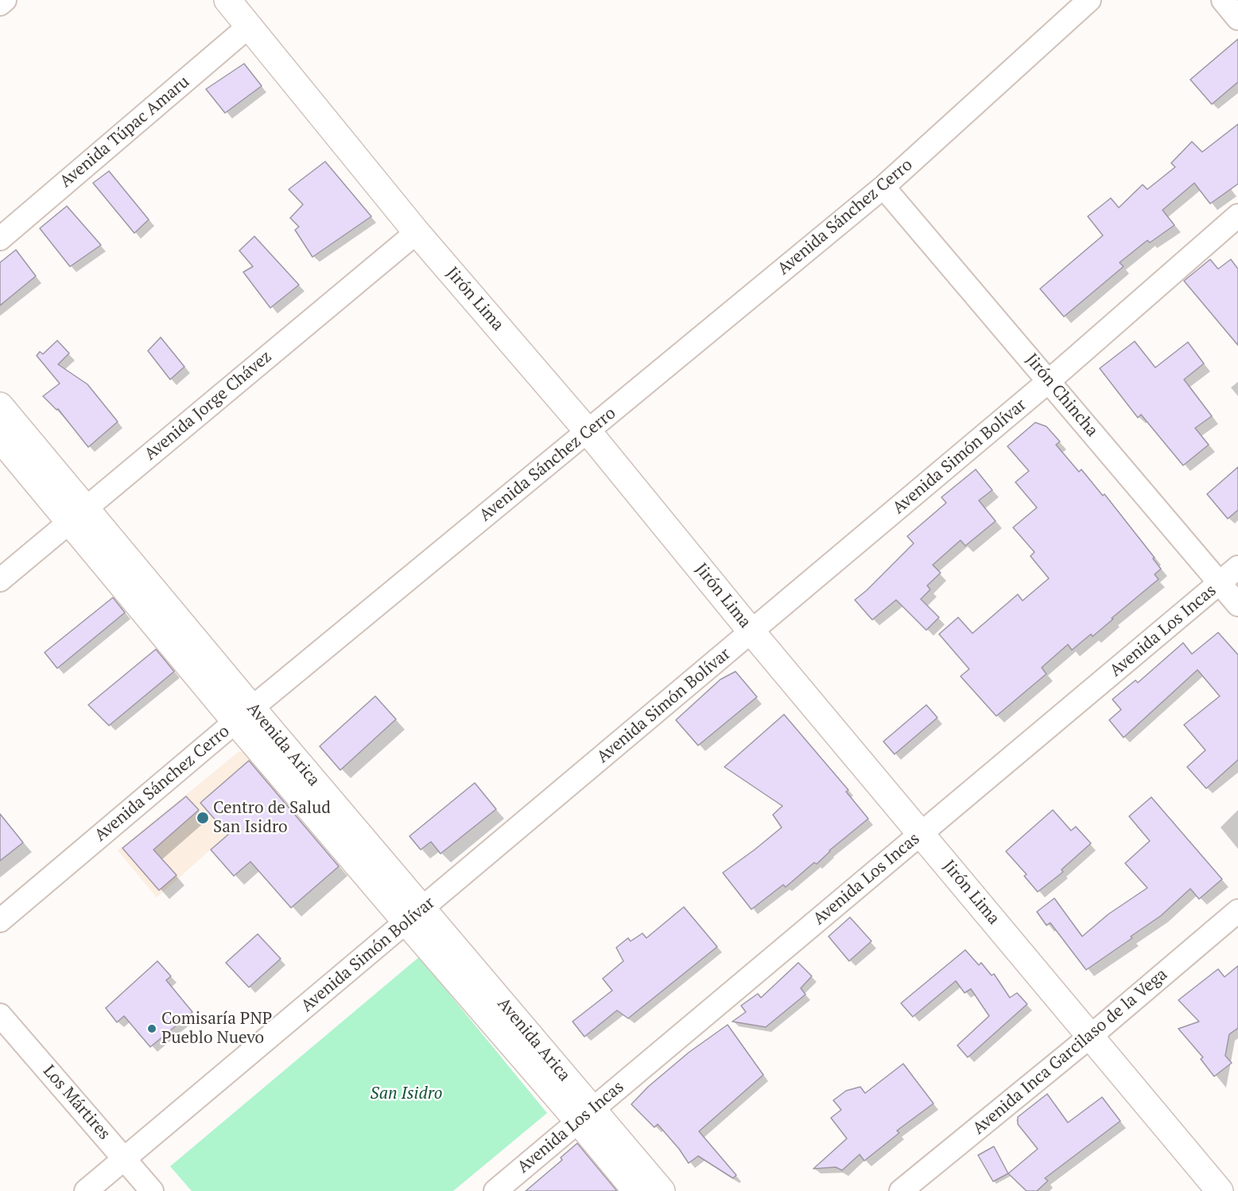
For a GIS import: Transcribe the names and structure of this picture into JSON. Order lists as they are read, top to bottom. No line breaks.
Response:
{"streets":{"street":["Avenida Túpac Amaru","Avenida Sánchez Cerro","Jirón Lima","Jirón Chincha","Avenida Jorge Chávez","Avenida Simón Bolívar","Avenida Los Incas","Avenida Arica","Avenida Inca Garcilaso de la Vega","Los Mártires"]},"crossings":[["Avenida Túpac Amaru","Jirón Lima"],["Avenida Sánchez Cerro","Jirón Lima"],["Avenida Sánchez Cerro","Jirón Chincha"],["Avenida Sánchez Cerro","Avenida Arica"],["Jirón Lima","Avenida Jorge Chávez"],["Jirón Lima","Avenida Simón Bolívar"],["Jirón Lima","Avenida Los Incas"],["Jirón Lima","Avenida Inca Garcilaso de la Vega"],["Jirón Chincha","Avenida Simón Bolívar"],["Jirón Chincha","Avenida Los Incas"],["Avenida Jorge Chávez","Avenida Arica"],["Avenida Simón Bolívar","Avenida Arica"],["Avenida Simón Bolívar","Los Mártires"],["Avenida Los Incas","Avenida Arica"]],"parks":["San Isidro"],"places":["Centro de Salud San Isidro","Comisaría PNP Pueblo Nuevo"]}
